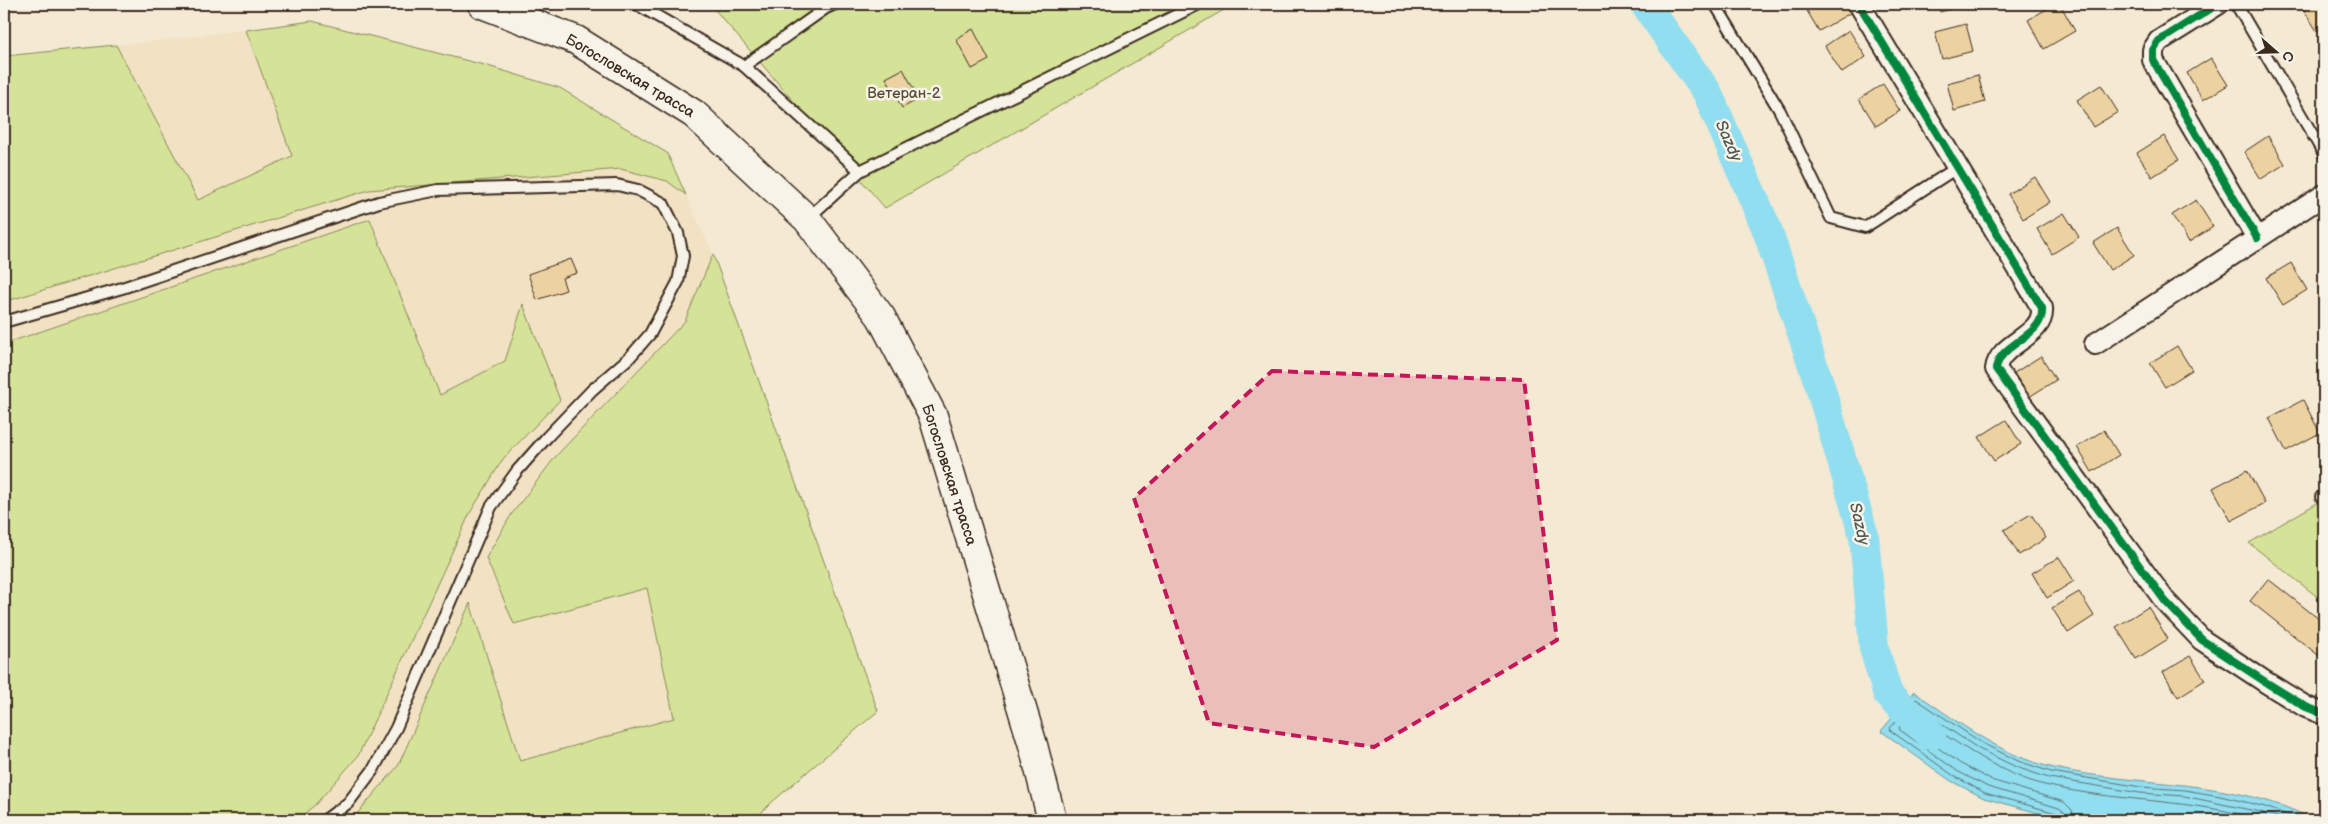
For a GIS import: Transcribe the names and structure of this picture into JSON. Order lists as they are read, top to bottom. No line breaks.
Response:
{"streets":{"main road":["Богословская трасса"]},"water":["Sazdy"],"parks":["Ветеран-2"],"north":"right"}
